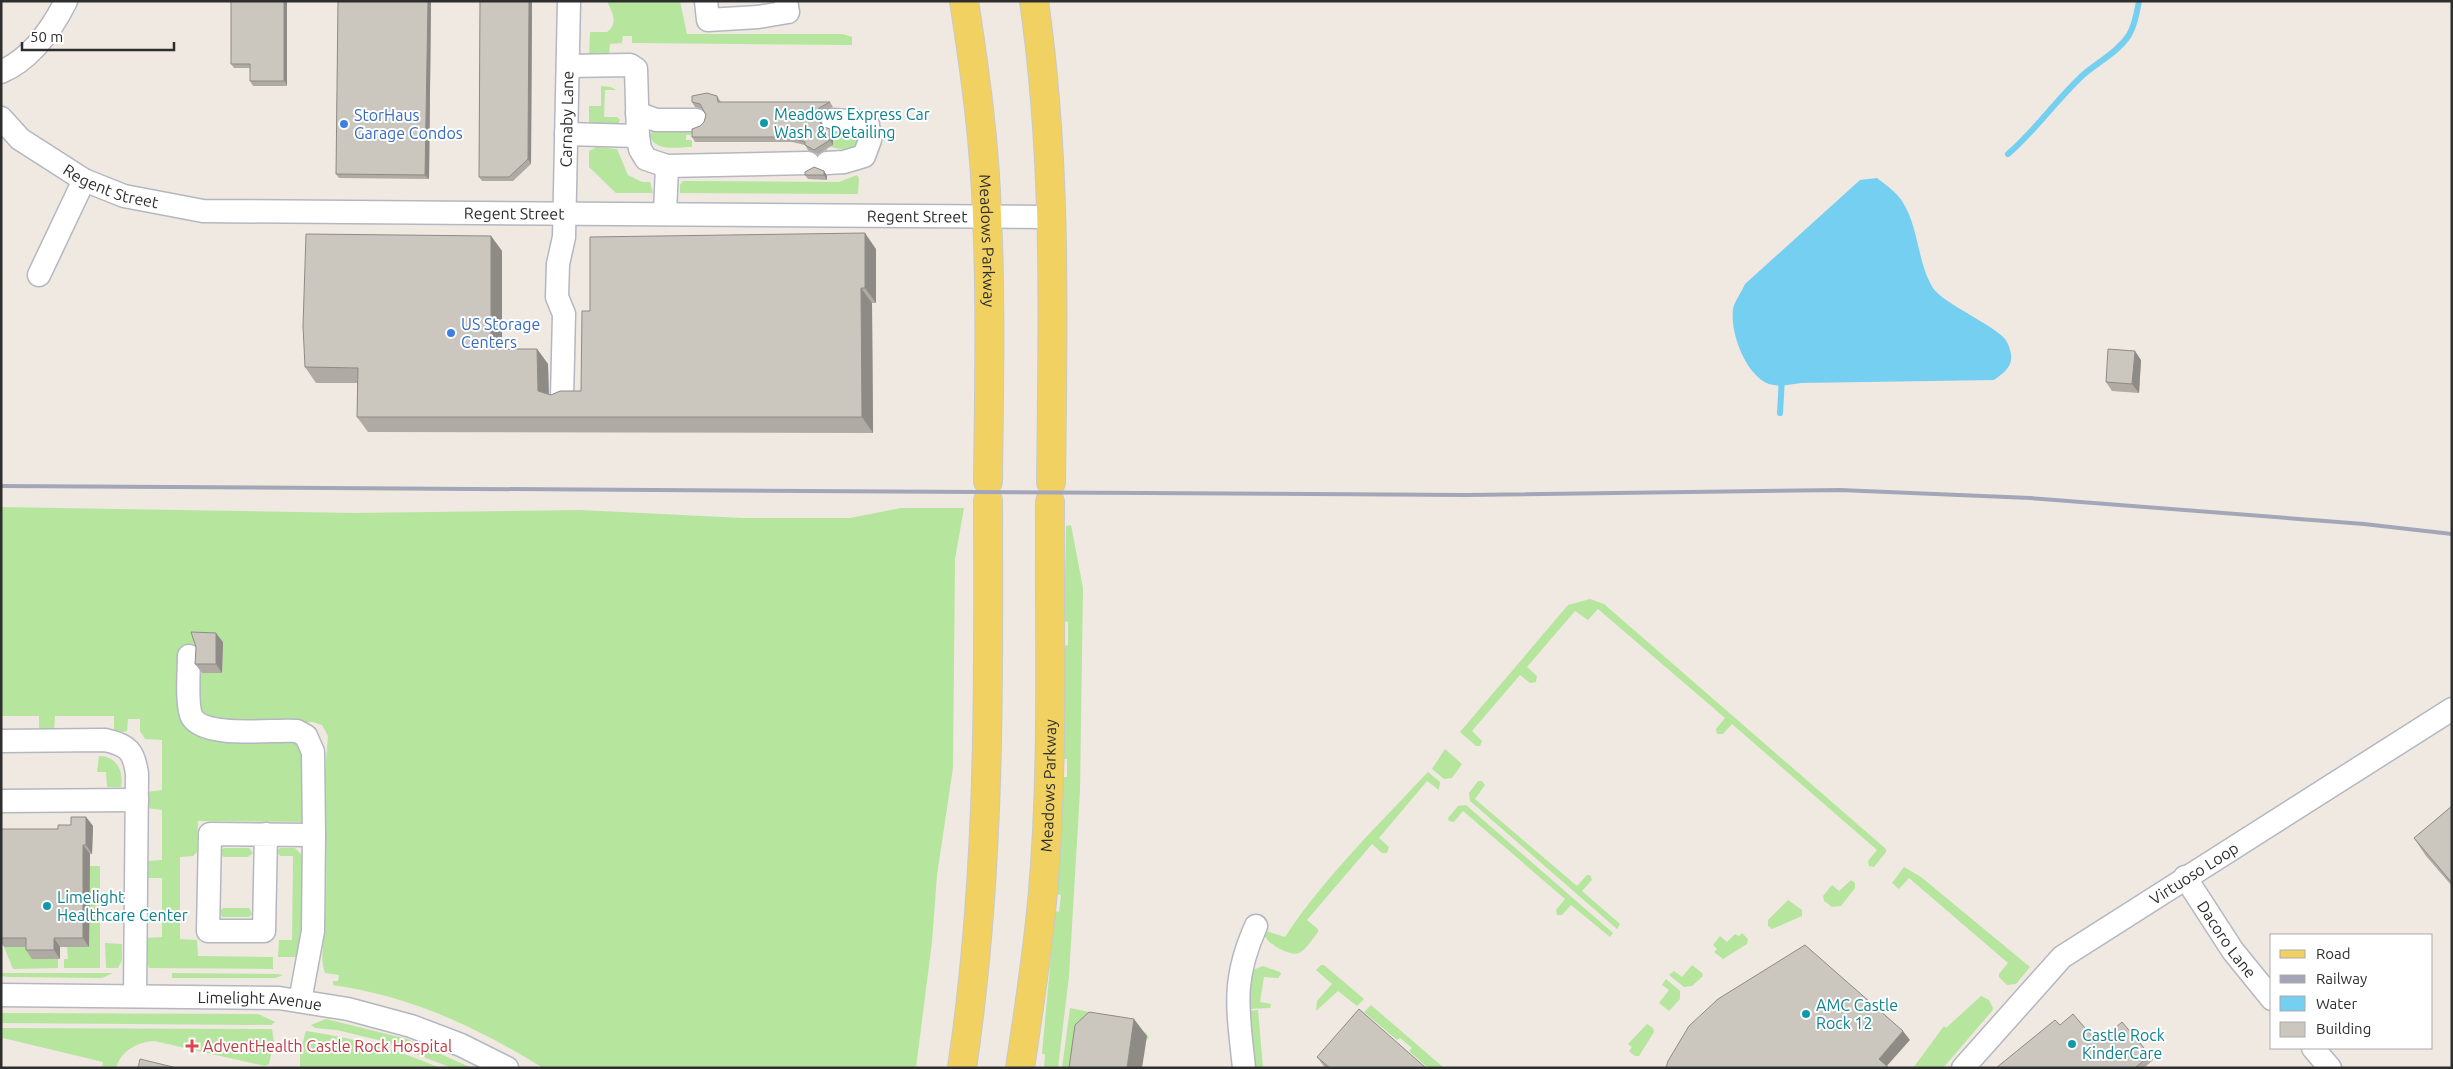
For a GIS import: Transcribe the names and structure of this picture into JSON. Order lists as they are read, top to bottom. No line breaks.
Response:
{"streets":{"main road":["Meadows Parkway"],"street":["Carnaby Lane","Regent Street","Virtuoso Loop","Dacoro Lane","Limelight Avenue"]},"crossings":[["Carnaby Lane","Regent Street"],["Regent Street","Meadows Parkway"],["Virtuoso Loop","Dacoro Lane"]],"places":{"other":["Meadows Express Car Wash & Detailing","StorHaus Garage Condos","US Storage Centers","Limelight Healthcare Center","AMC Castle Rock 12","Castle Rock KinderCare"],"health":["AdventHealth Castle Rock Hospital"]},"legend":["Road","Railway","Water","Building"],"scale_bar":"50 m"}
